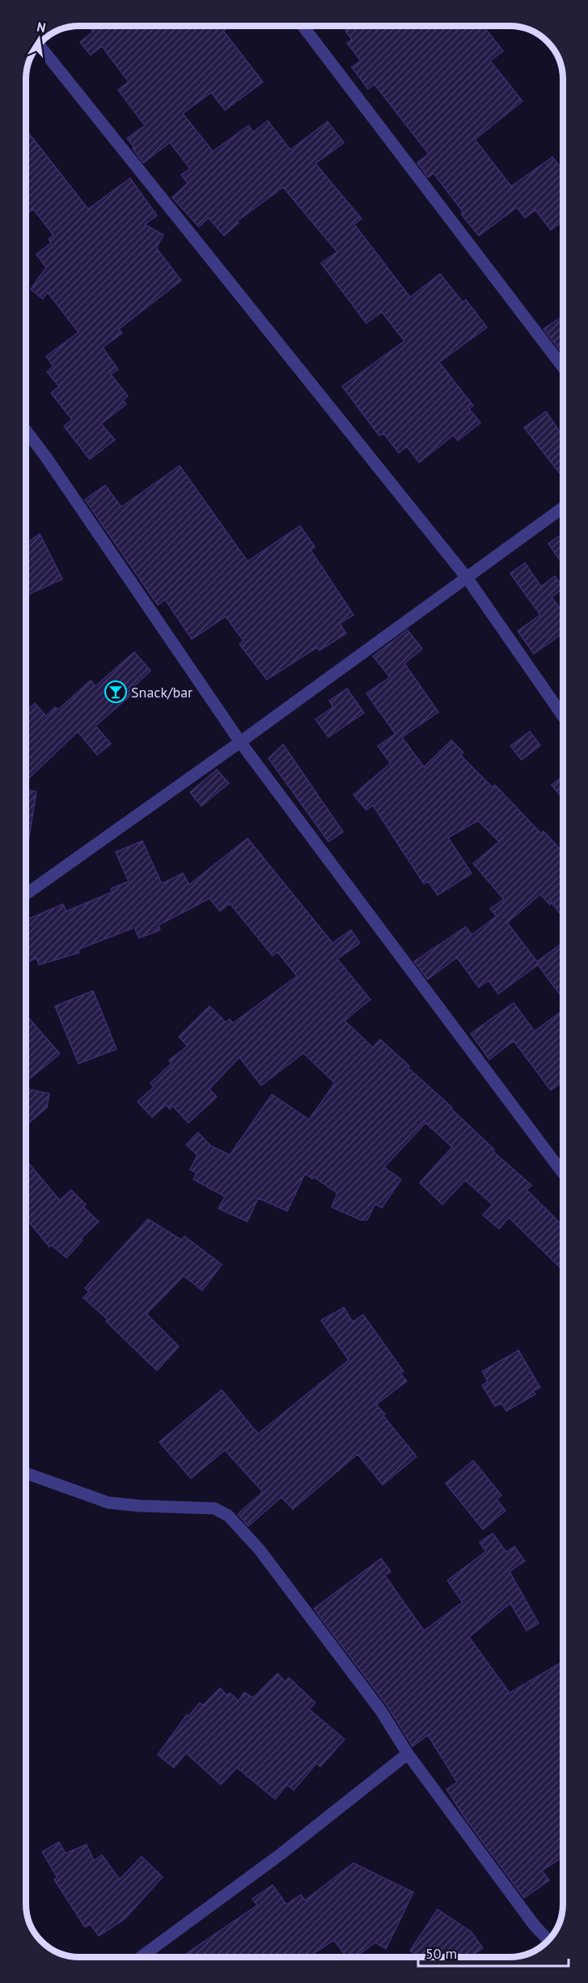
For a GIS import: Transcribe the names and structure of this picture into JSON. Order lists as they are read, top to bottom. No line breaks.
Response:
{"places":{"bar":["Snack/bar"]},"scale_bar":"50 m","north":"top"}
